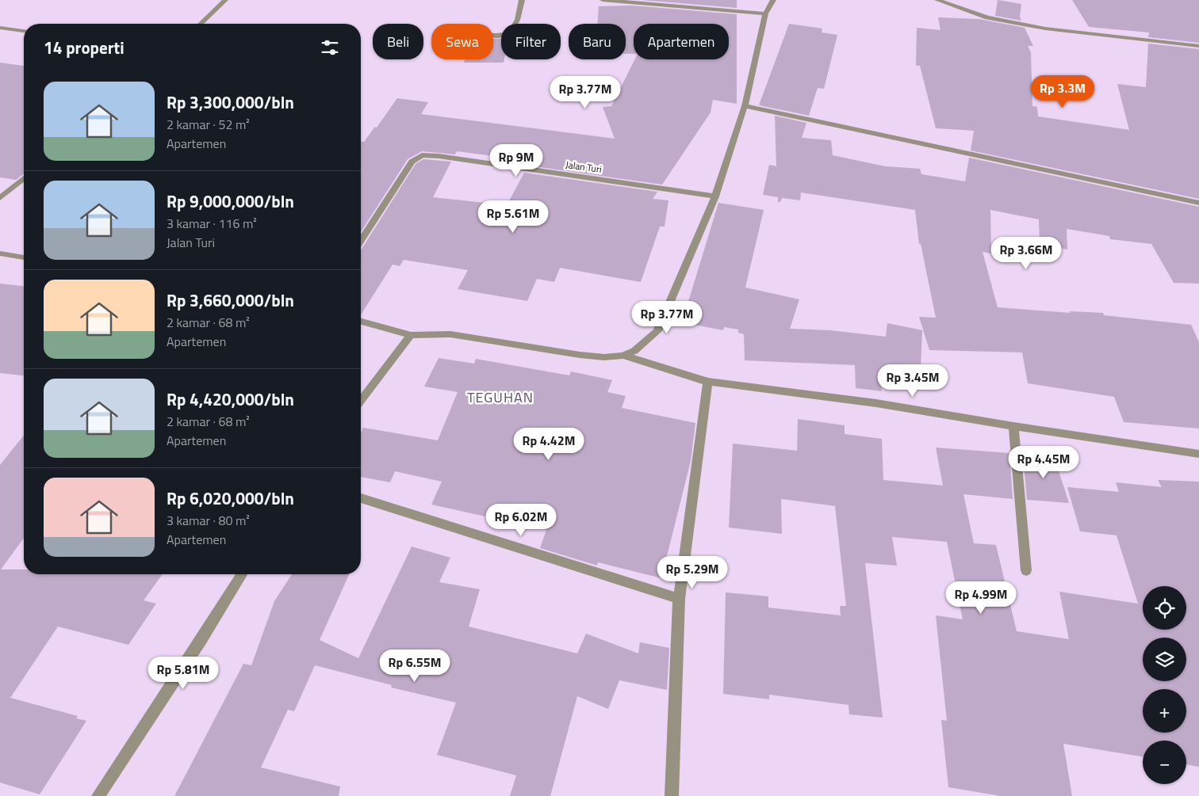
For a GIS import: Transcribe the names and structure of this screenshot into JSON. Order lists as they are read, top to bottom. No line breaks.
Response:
{"streets":{"street":["Jalan Turi"]},"districts":["TEGUHAN"],"page":{"chip":["Beli","Sewa","Filter","Baru","Apartemen"],"heading":"14 properti","list":[{"name":"Rp 3,300,000/bln","note":"2 kamar · 52 m² · Apartemen"},{"name":"Rp 9,000,000/bln","note":"3 kamar · 116 m² · Jalan Turi"},{"name":"Rp 3,660,000/bln","note":"2 kamar · 68 m² · Apartemen"},{"name":"Rp 4,420,000/bln","note":"2 kamar · 68 m² · Apartemen"},{"name":"Rp 6,020,000/bln","note":"3 kamar · 80 m² · Apartemen"}],"price":["Rp 3.3M","Rp 3.77M","Rp 9M","Rp 5.61M","Rp 3.66M","Rp 3.77M","Rp 3.45M","Rp 4.42M","Rp 4.45M","Rp 6.02M","Rp 5.29M","Rp 4.99M","Rp 6.55M","Rp 5.81M"],"map_buttons":["+","−"]}}
